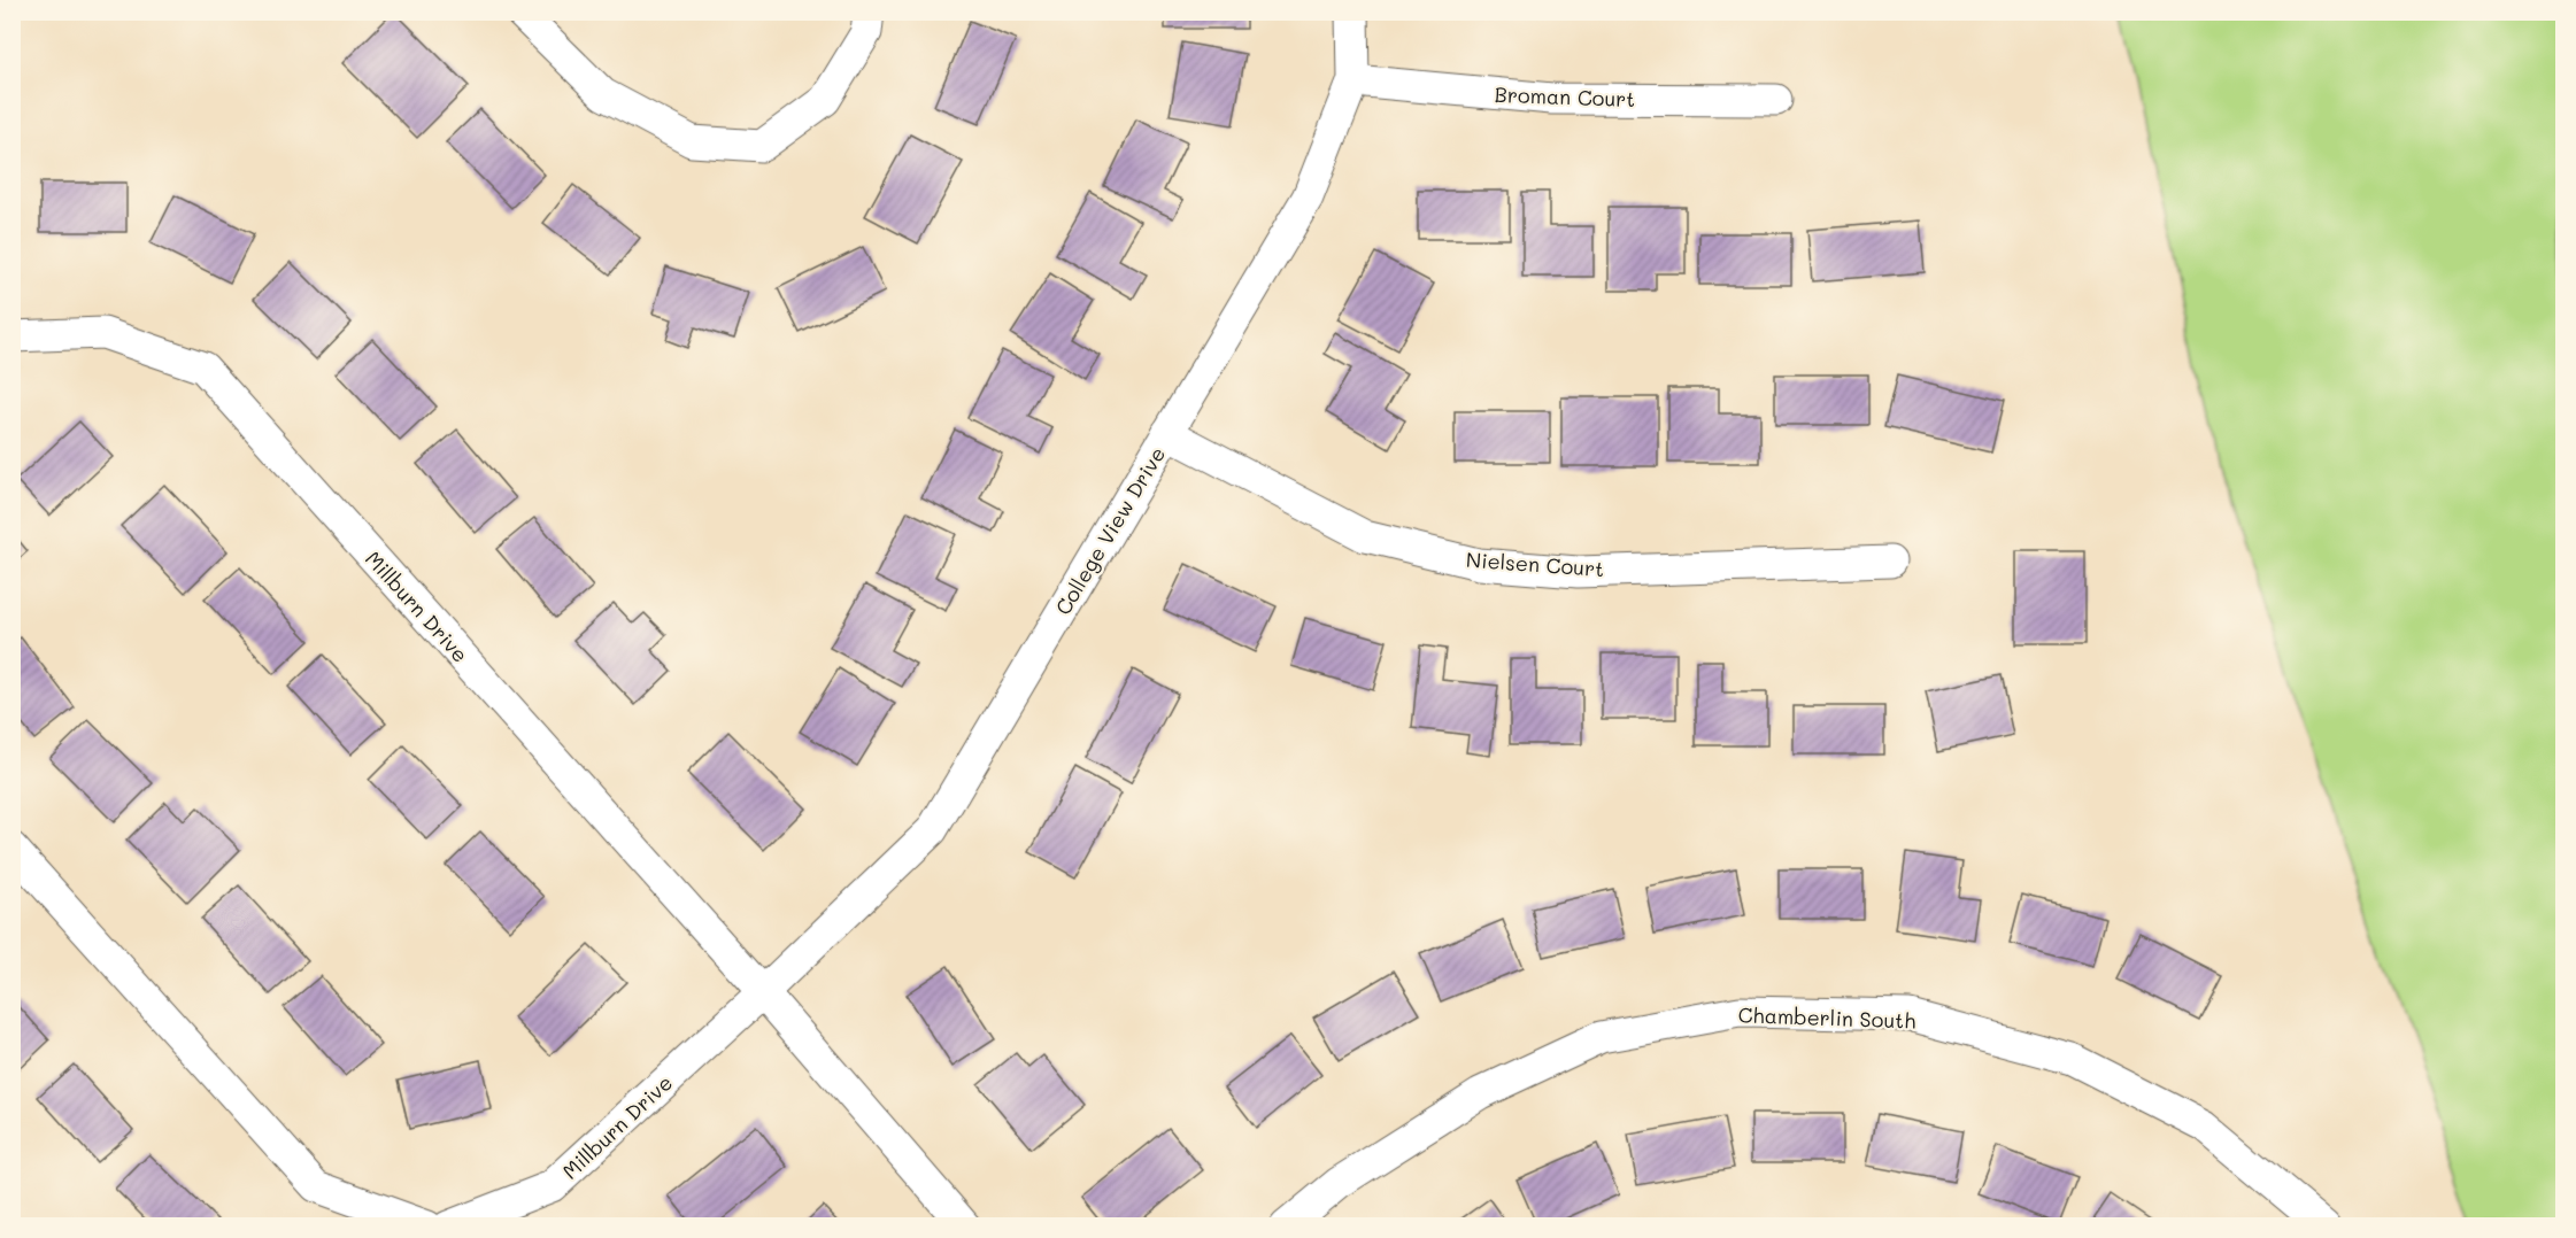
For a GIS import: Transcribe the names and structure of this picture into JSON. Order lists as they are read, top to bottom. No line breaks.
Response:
{"streets":{"street":["Broman Court","College View Drive","Nielsen Court","Millburn Drive","Chamberlin South"]},"crossings":[["Broman Court","College View Drive"],["College View Drive","Nielsen Court"],["College View Drive","Millburn Drive"]]}
